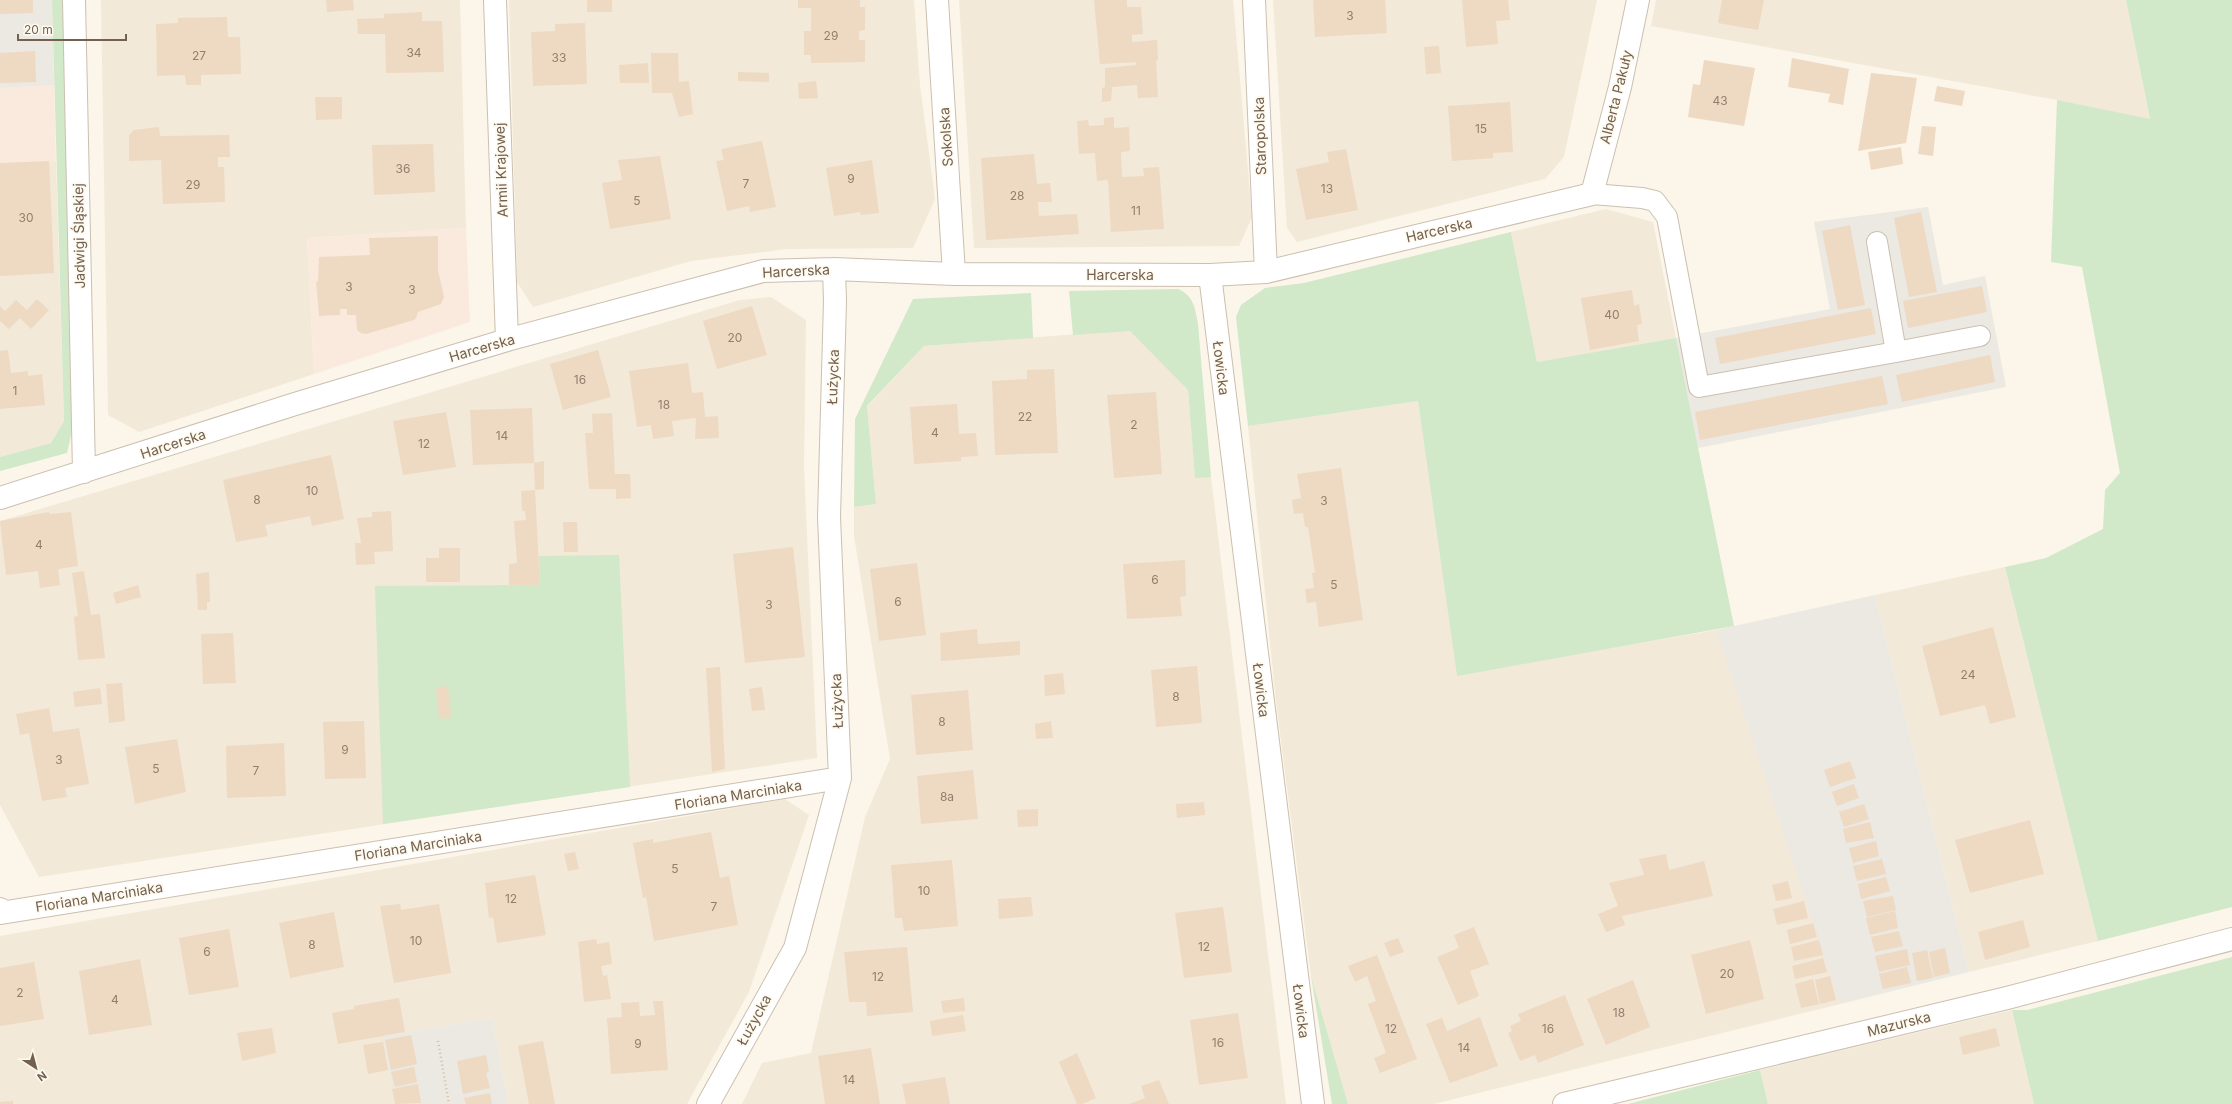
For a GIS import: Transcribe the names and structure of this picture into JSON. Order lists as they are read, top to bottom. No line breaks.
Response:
{"streets":{"street":["Alberta Pakuły","Staropolska","Sokolska","Armii Krajowej","Harcerska","Jadwigi Śląskiej","Łowicka","Łużycka","Floriana Marciniaka","Mazurska"]},"crossings":[["Alberta Pakuły","Harcerska"],["Staropolska","Harcerska"],["Sokolska","Harcerska"],["Armii Krajowej","Harcerska"],["Harcerska","Jadwigi Śląskiej"],["Harcerska","Łowicka"],["Harcerska","Łużycka"],["Łużycka","Floriana Marciniaka"]],"house_numbers":["3","29","34","27","33","43","15","36","9","7","29","13","28","5","11","30","3","3","40","20","16","1","18","22","2","4","14","12","10","8","3","4","6","5","6","3","24","8","8","9","3","5","7","8a","5","10","12","7","10","8","12","6","20","12","2","4","18","12","16","16","9","14","14"],"scale_bar":"20 m","north":"bottom right"}
